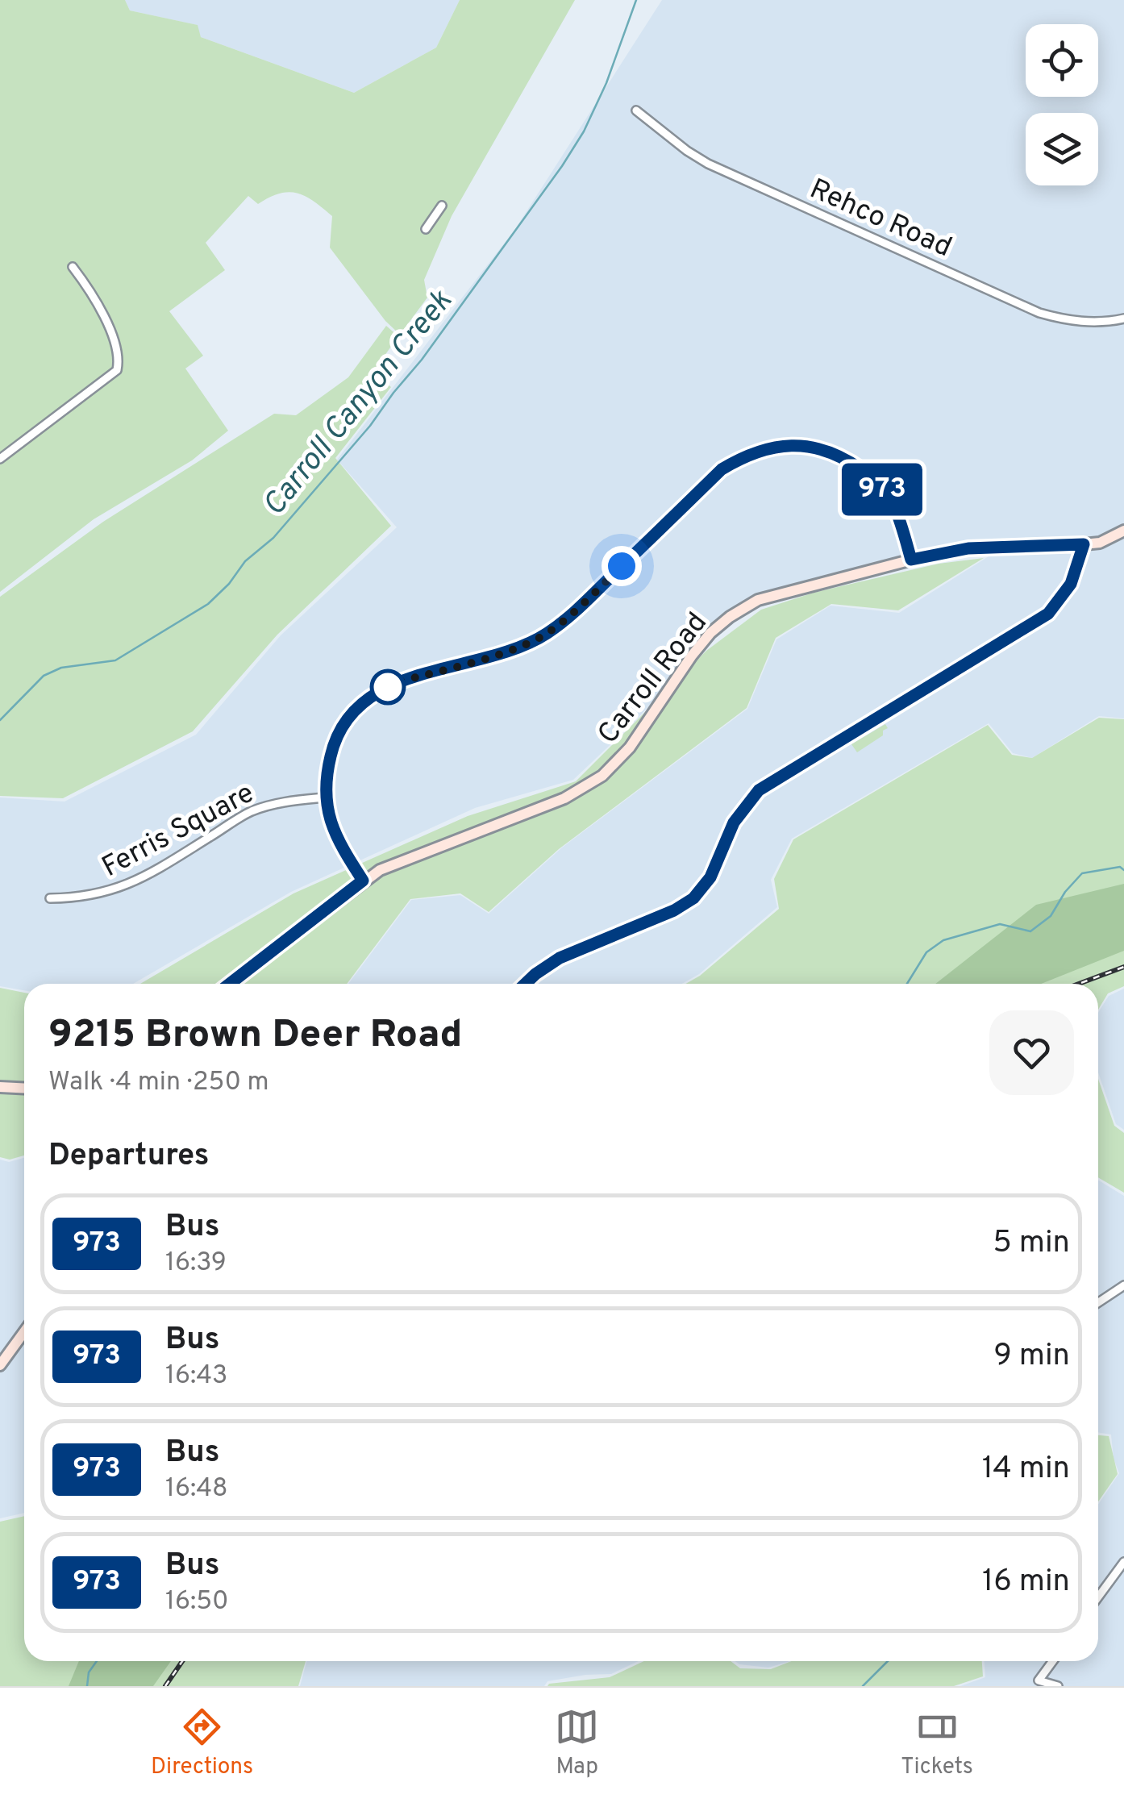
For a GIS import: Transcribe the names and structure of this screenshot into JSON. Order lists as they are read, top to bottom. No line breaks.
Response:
{"streets":{"main road":["Carroll Road"],"street":["Rehco Road","Ferris Square"]},"water":["Carroll Canyon Creek"],"lines":["bus line 973"],"page":{"on_map":"973","heading":[["9215 Brown Deer Road","Walk · 4 min · 250 m"],"Departures"],"list":[{"mark":"973","name":"Bus","note":"16:39","value":"5 min"},{"mark":"973","name":"Bus","note":"16:43","value":"9 min"},{"mark":"973","name":"Bus","note":"16:48","value":"14 min"},{"mark":"973","name":"Bus","note":"16:50","value":"16 min"}],"tabs":["Directions","Map","Tickets"]}}
